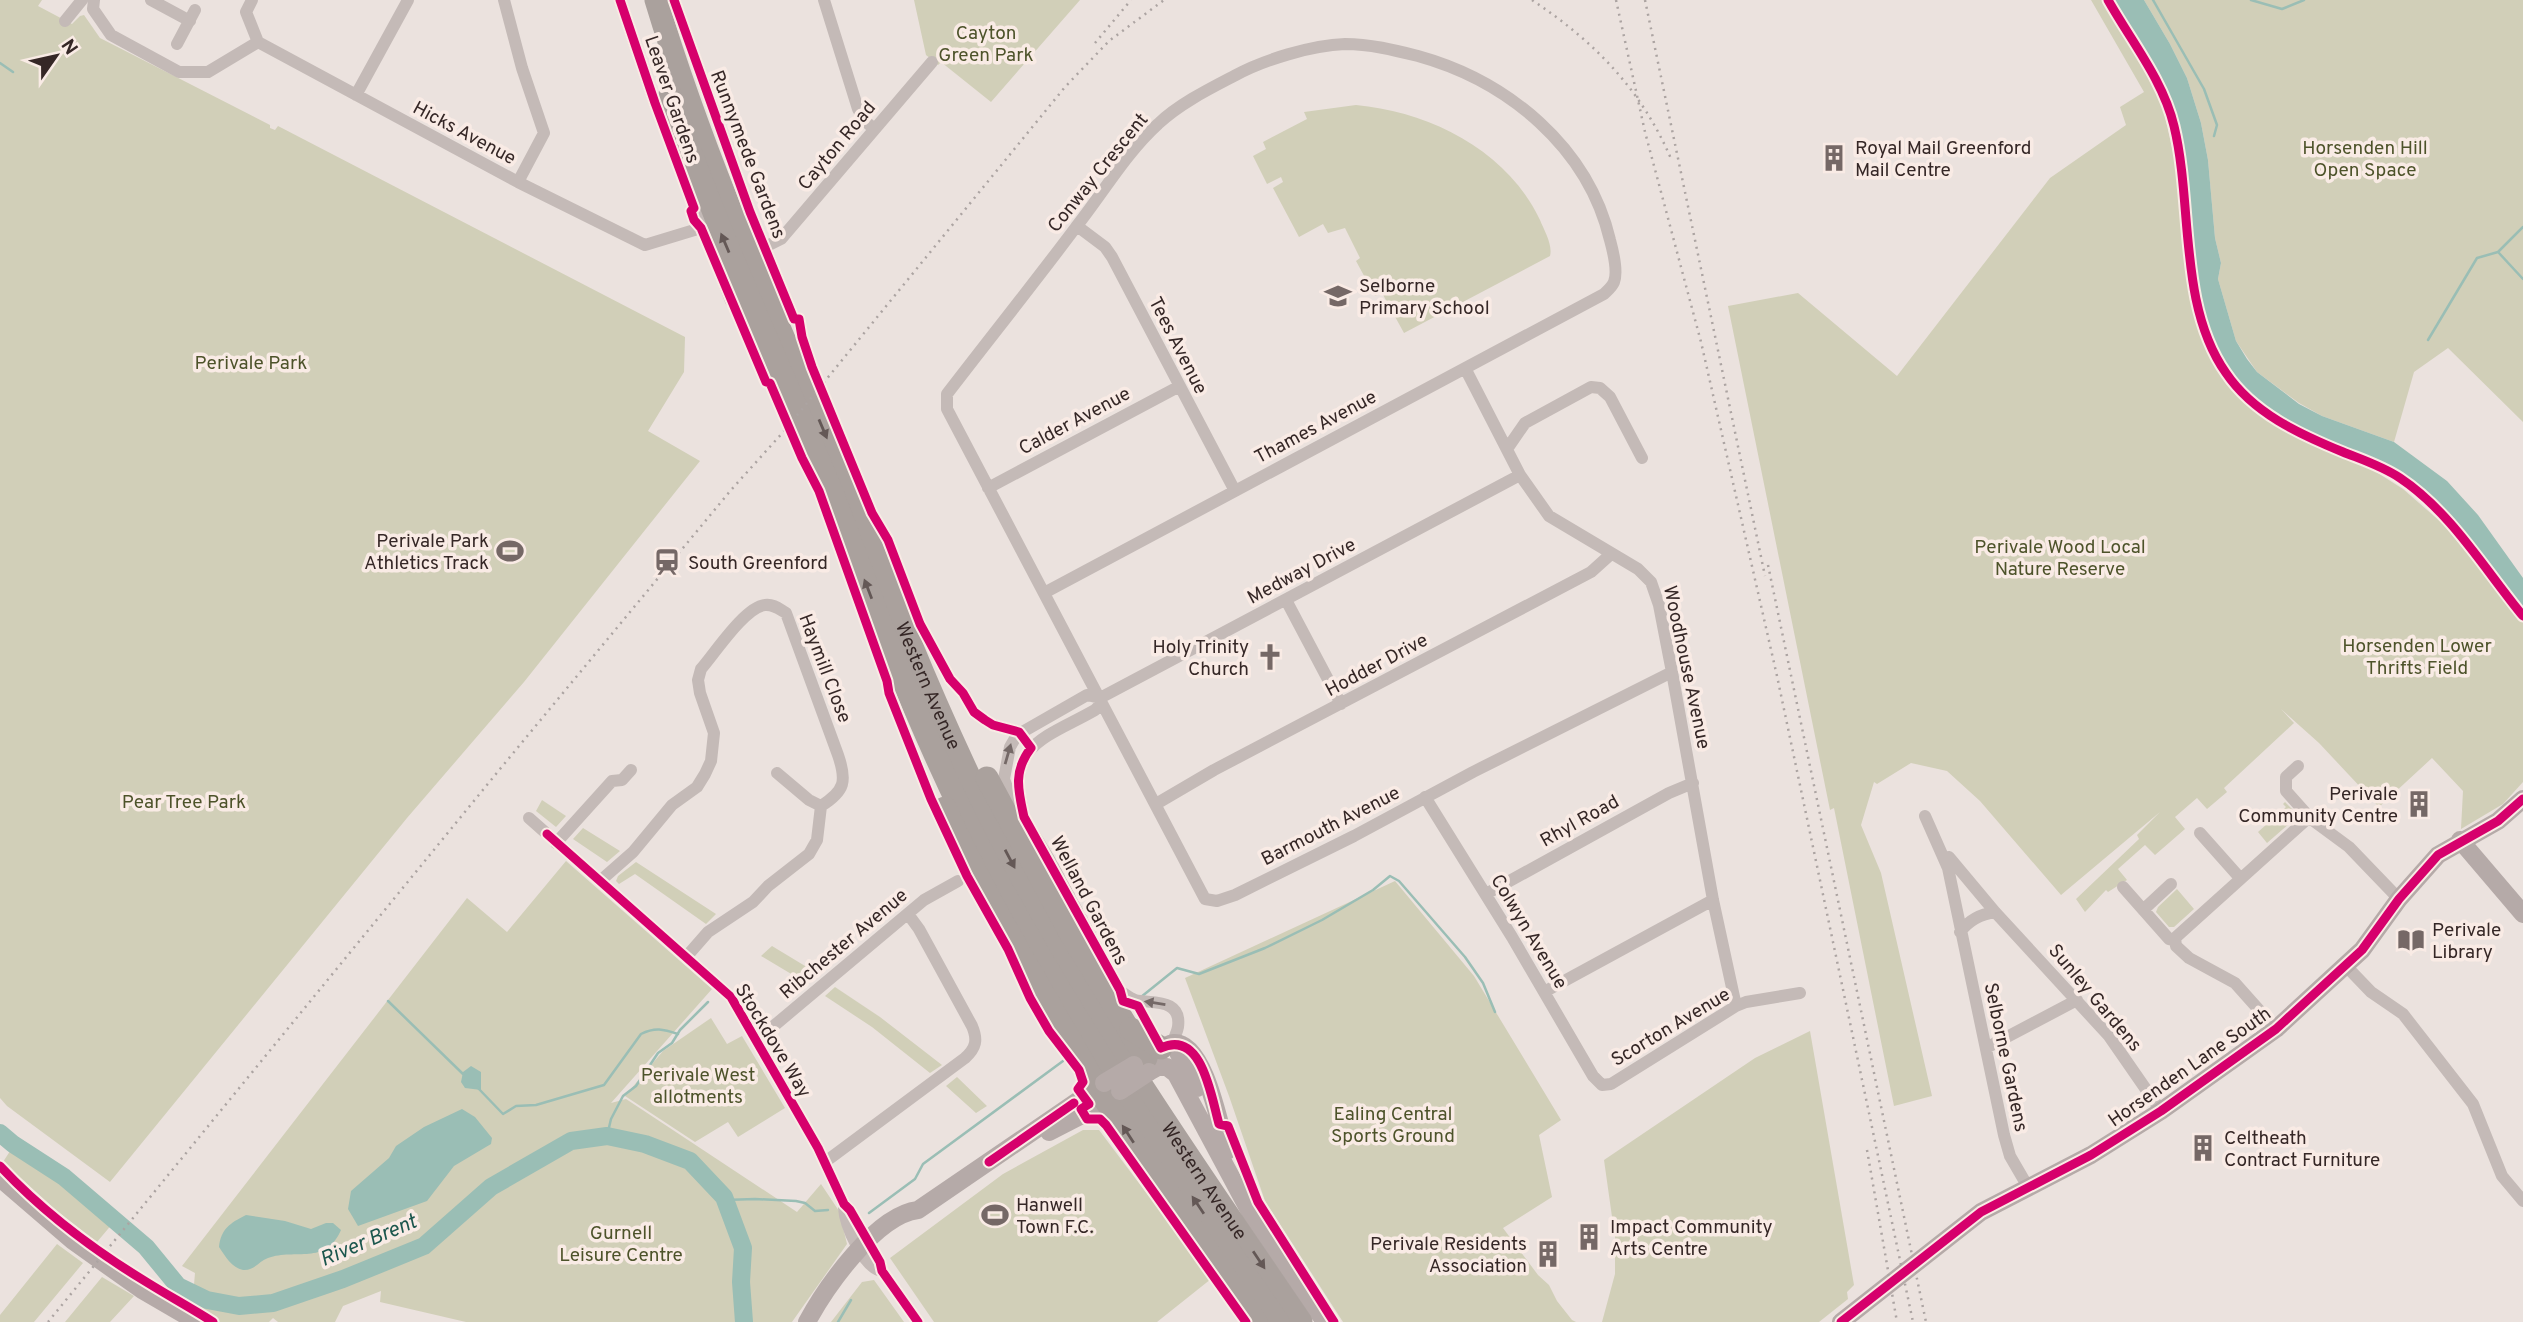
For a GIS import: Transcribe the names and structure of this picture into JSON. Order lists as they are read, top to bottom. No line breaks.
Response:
{"streets":{"highway":["Western Avenue"],"main road":["Horsenden Lane South"],"street":["Leaver Gardens","Hicks Avenue","Cayton Road","Runnymede Gardens","Conway Crescent","Tees Avenue","Calder Avenue","Thames Avenue","Medway Drive","Hodder Drive","Woodhouse Avenue","Haymill Close","Rhyl Road","Barmouth Avenue","Welland Gardens","Colwyn Avenue","Ribchester Avenue","Sunley Gardens","Scorton Avenue","Stockdove Way","Selborne Gardens"]},"crossings":[["Leaver Gardens","Hicks Avenue"],["Cayton Road","Runnymede Gardens"],["Conway Crescent","Tees Avenue"],["Conway Crescent","Calder Avenue"],["Conway Crescent","Thames Avenue"],["Conway Crescent","Medway Drive"],["Conway Crescent","Barmouth Avenue"],["Tees Avenue","Calder Avenue"],["Tees Avenue","Thames Avenue"],["Thames Avenue","Woodhouse Avenue"],["Medway Drive","Woodhouse Avenue"],["Medway Drive","Barmouth Avenue"],["Hodder Drive","Woodhouse Avenue"],["Hodder Drive","Barmouth Avenue"],["Woodhouse Avenue","Rhyl Road"],["Woodhouse Avenue","Barmouth Avenue"],["Woodhouse Avenue","Scorton Avenue"],["Haymill Close","Stockdove Way"],["Rhyl Road","Colwyn Avenue"],["Barmouth Avenue","Colwyn Avenue"],["Colwyn Avenue","Scorton Avenue"],["Ribchester Avenue","Stockdove Way"],["Sunley Gardens","Selborne Gardens"],["Sunley Gardens","Horsenden Lane South"],["Selborne Gardens","Horsenden Lane South"]],"water":["River Brent"],"parks":["Cayton Green Park","Horsenden Hill Open Space","Perivale Park","Perivale Wood Local Nature Reserve","Horsenden Lower Thrifts Field","Pear Tree Park","Perivale West allotments","Ealing Central Sports Ground","Gurnell Leisure Centre"],"places":{"building":["Royal Mail Greenford Mail Centre","Perivale Community Centre","Celtheath Contract Furniture","Impact Community Arts Centre","Perivale Residents Association"],"school or university":["Selborne Primary School"],"sports":["Perivale Park Athletics Track","Hanwell Town F.C."],"station":["South Greenford"],"church":["Holy Trinity Church"],"library":["Perivale Library"]},"north":"top right"}
